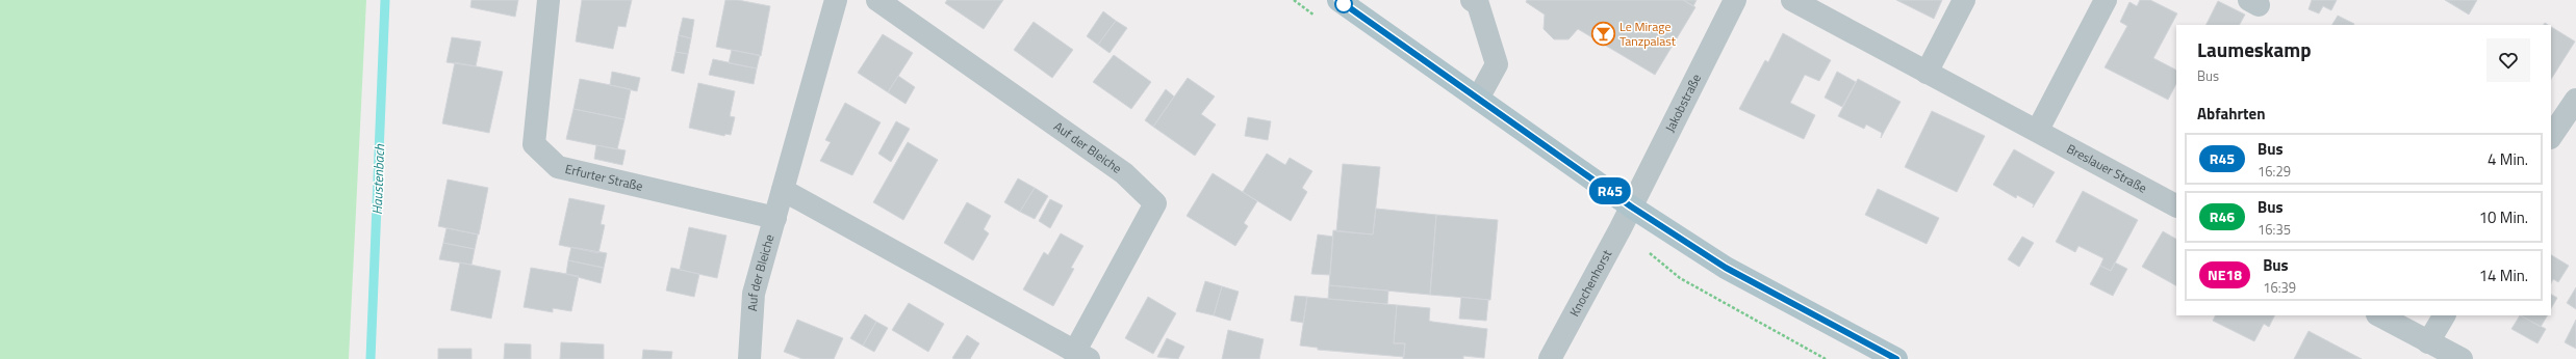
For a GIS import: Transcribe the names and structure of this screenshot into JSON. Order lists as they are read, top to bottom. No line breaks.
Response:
{"streets":{"street":["Jakobstraße","Auf der Bleiche","Breslauer Straße","Erfurter Straße","Knochenhorst"]},"crossings":[["Jakobstraße","Knochenhorst"],["Auf der Bleiche","Erfurter Straße"]],"water":["Haustenbach"],"places":{"bar":["Le Mirage Tanzpalast"]},"lines":["bus line R45"],"page":{"on_map":"R45","heading":[["Laumeskamp","Bus"],"Abfahrten"],"list":[{"mark":"R45","name":"Bus","note":"16:29","value":"4 Min."},{"mark":"R46","name":"Bus","note":"16:35","value":"10 Min."},{"mark":"NE18","name":"Bus","note":"16:39","value":"14 Min."}]}}
